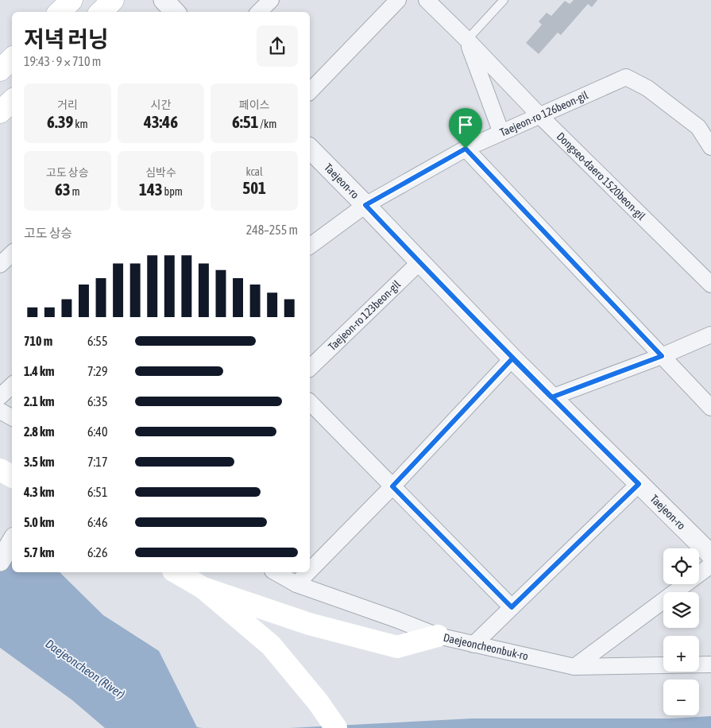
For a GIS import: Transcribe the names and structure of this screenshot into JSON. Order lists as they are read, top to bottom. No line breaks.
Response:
{"streets":{"street":["Taejeon-ro 126beon-gil","Dongseo-daero 1520beon-gil","Taejeon-ro","Taejeon-ro 123beon-gil","Daejeoncheonbuk-ro"]},"crossings":[["Taejeon-ro 126beon-gil","Dongseo-daero 1520beon-gil"],["Taejeon-ro 126beon-gil","Taejeon-ro"],["Taejeon-ro","Taejeon-ro 123beon-gil"]],"water":["Daejeoncheon (River)"],"page":{"heading":["저녁 러닝","19:43 · 9 × 710 m"],"stats":[["거리","6.39 km"],["시간","43:46"],["페이스","6:51 /km"],["고도 상승","63 m"],["심박수","143 bpm"],["kcal","501"]],"chart":["고도 상승","248–255 m"],"list":[{"name":"710 m","note":"6:55"},{"name":"1.4 km","note":"7:29"},{"name":"2.1 km","note":"6:35"},{"name":"2.8 km","note":"6:40"},{"name":"3.5 km","note":"7:17"},{"name":"4.3 km","note":"6:51"},{"name":"5.0 km","note":"6:46"},{"name":"5.7 km","note":"6:26"}],"map_buttons":["+","−"]}}
